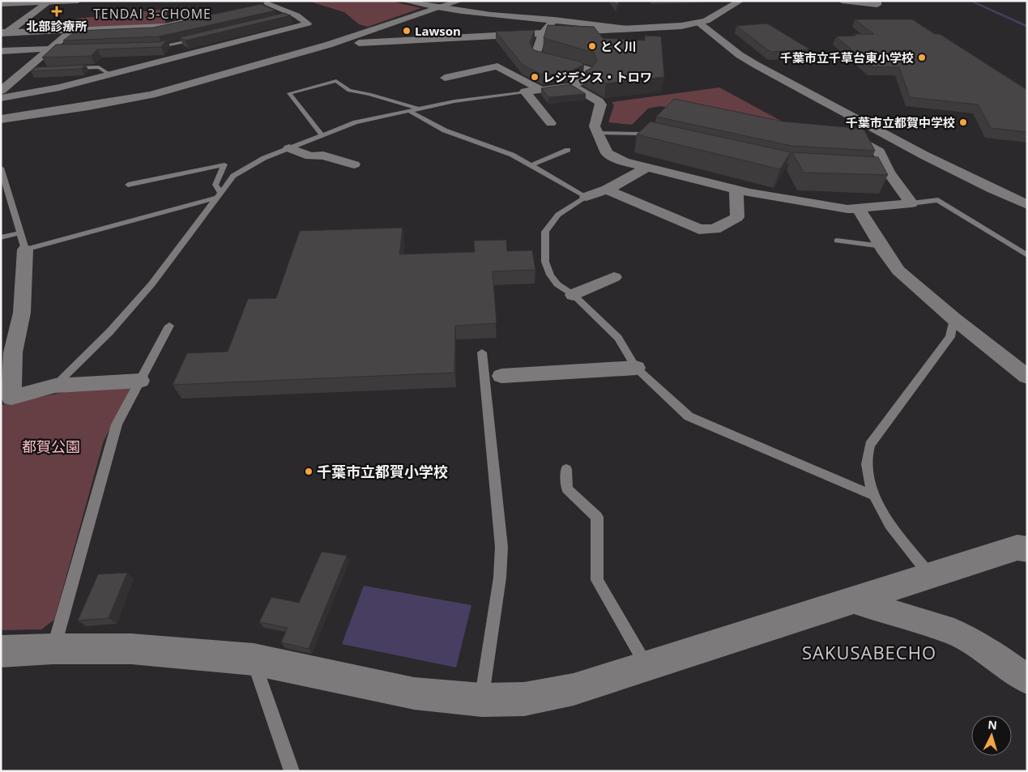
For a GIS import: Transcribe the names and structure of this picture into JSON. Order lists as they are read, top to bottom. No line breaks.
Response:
{"districts":["TENDAI 3-CHOME","SAKUSABECHO"],"parks":["都賀公園"],"places":{"health":["北部診療所"],"other":["Lawson","とく川","千葉市立千草台東小学校","レジデンス・トロワ","千葉市立都賀中学校","千葉市立都賀小学校"]},"north":"top"}
